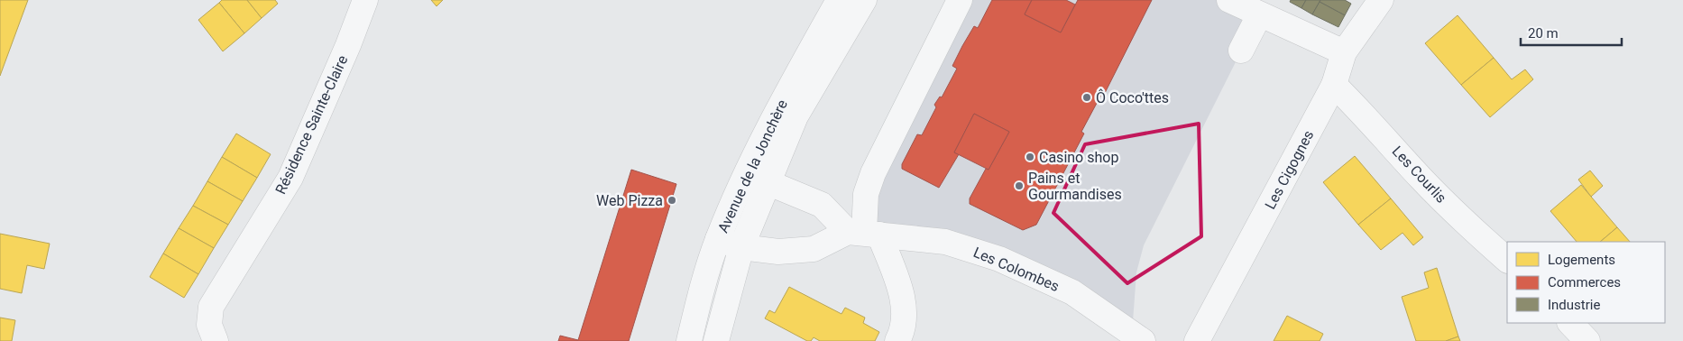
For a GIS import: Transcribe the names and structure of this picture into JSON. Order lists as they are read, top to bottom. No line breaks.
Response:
{"streets":{"street":["Résidence Sainte-Claire","Avenue de la Jonchère","Les Cigognes","Les Courlis","Les Colombes"]},"crossings":[["Les Cigognes","Les Courlis"]],"places":["Ô Coco'ttes","Casino shop","Pains et Gourmandises","Web Pizza"],"legend":["Logements","Commerces","Industrie"],"scale_bar":"20 m"}
